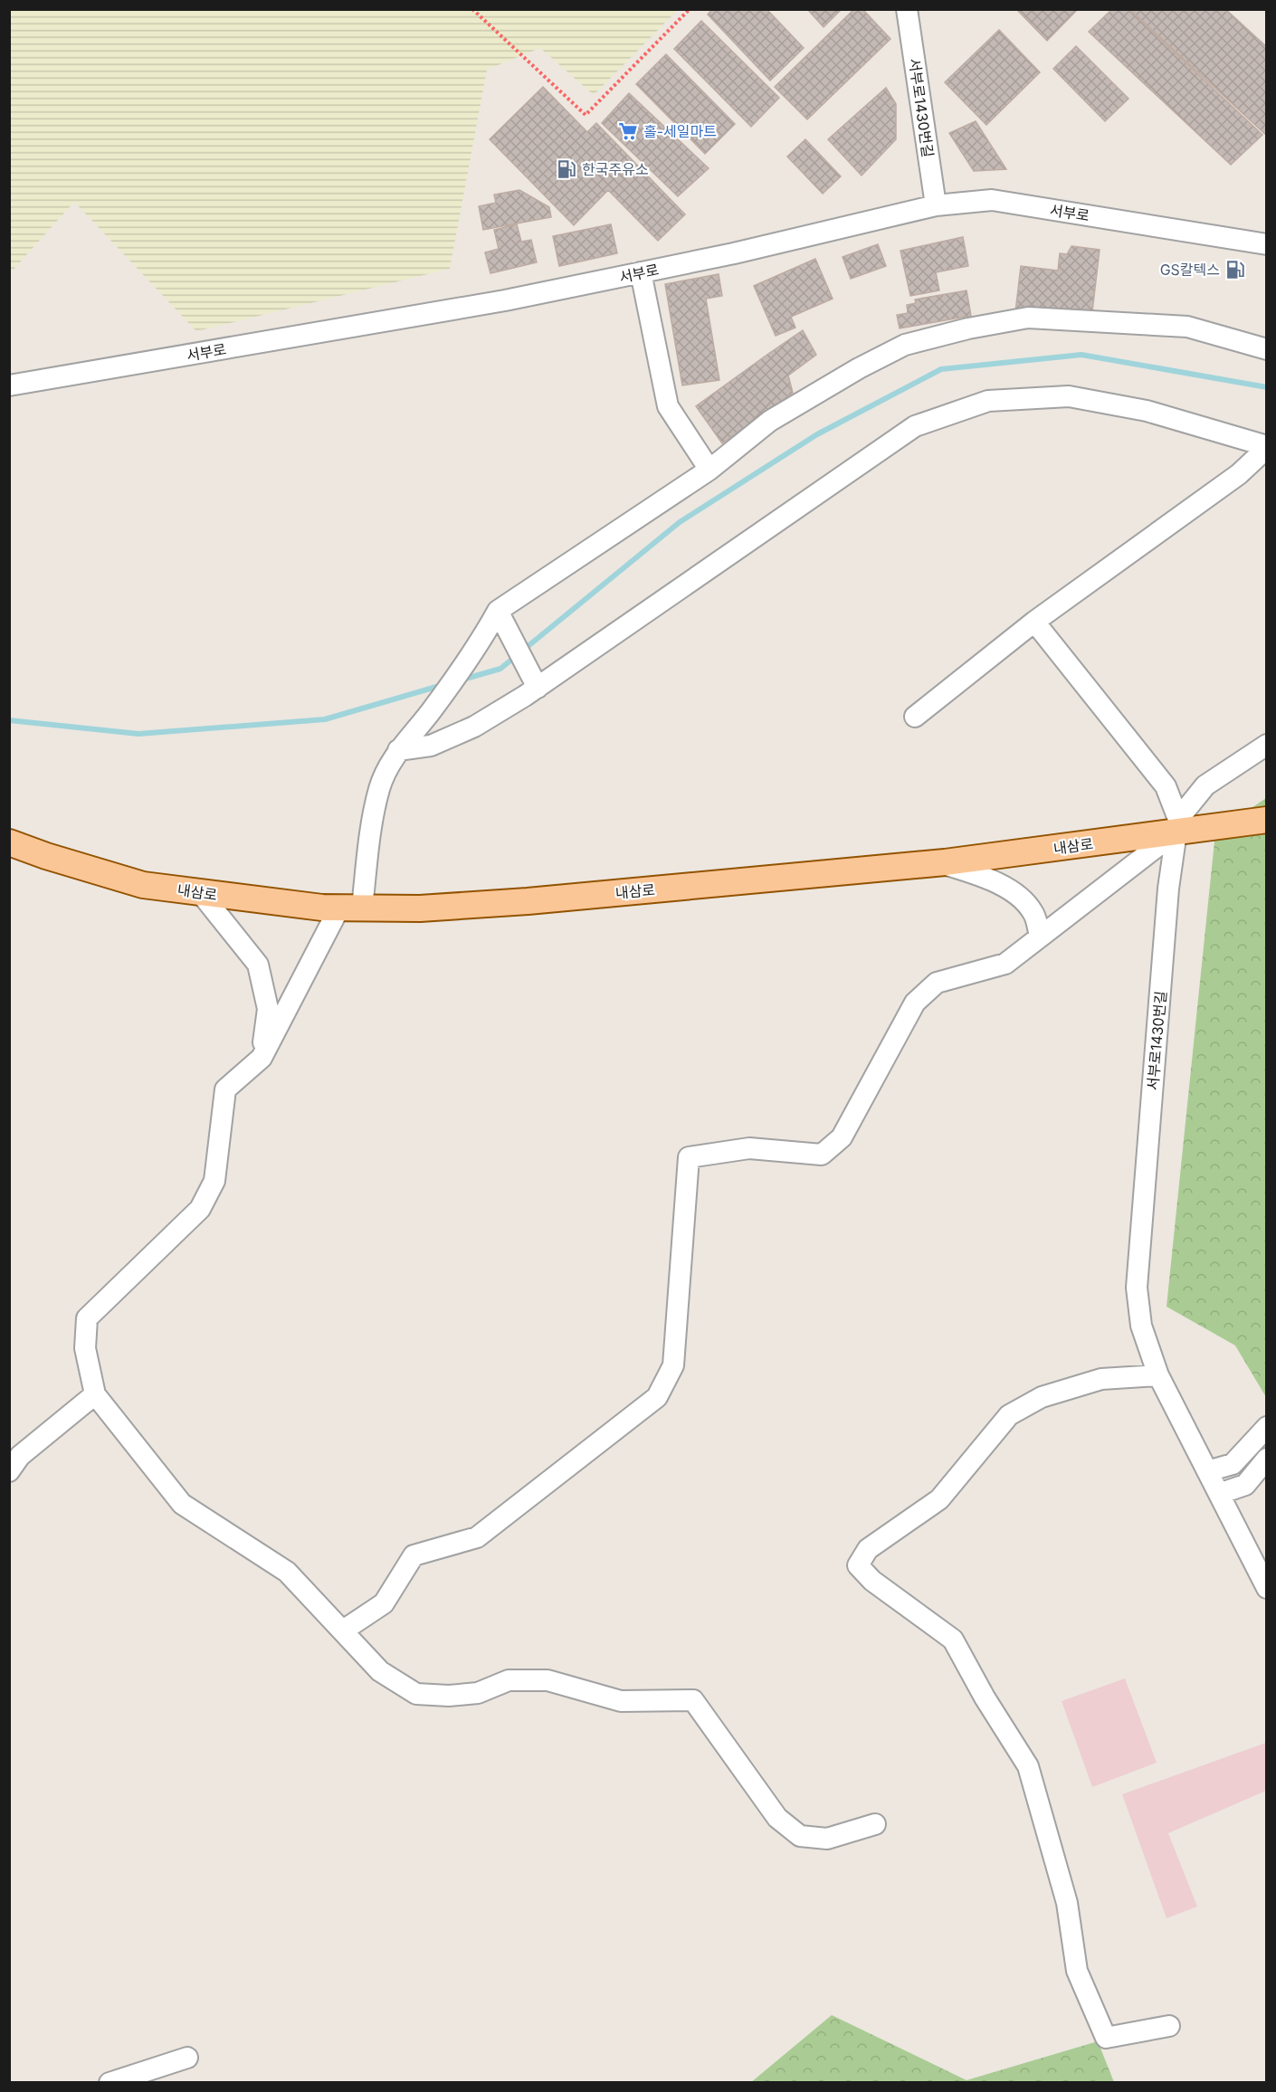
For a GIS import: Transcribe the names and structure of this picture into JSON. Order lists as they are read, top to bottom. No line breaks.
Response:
{"streets":{"main road":["내삼로"],"street":["서부로1430번길","서부로"]},"crossings":[["서부로1430번길","서부로"],["서부로1430번길","내삼로"]],"places":{"supermarket":["홀-세일마트"],"fuel station":["한국주유소","GS칼텍스"]}}
